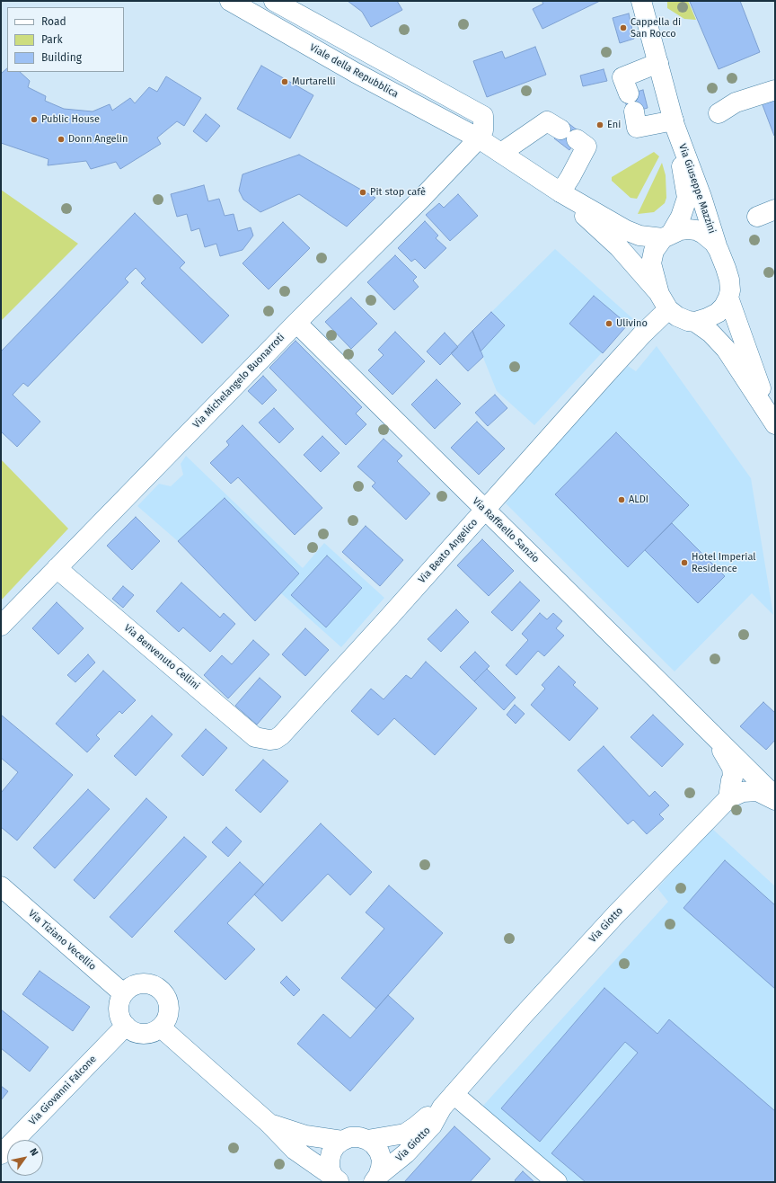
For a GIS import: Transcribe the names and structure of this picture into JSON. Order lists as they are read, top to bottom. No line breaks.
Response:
{"streets":{"street":["Viale della Repubblica","Via Giuseppe Mazzini","Via Michelangelo Buonarroti","Via Raffaello Sanzio","Via Beato Angelico","Via Benvenuto Cellini","Via Giotto","Via Tiziano Vecellio","Via Giovanni Falcone"]},"crossings":[["Viale della Repubblica","Via Giuseppe Mazzini"],["Viale della Repubblica","Via Michelangelo Buonarroti"],["Viale della Repubblica","Via Beato Angelico"],["Via Giuseppe Mazzini","Via Beato Angelico"],["Via Michelangelo Buonarroti","Via Raffaello Sanzio"],["Via Michelangelo Buonarroti","Via Benvenuto Cellini"],["Via Raffaello Sanzio","Via Beato Angelico"],["Via Raffaello Sanzio","Via Giotto"],["Via Beato Angelico","Via Benvenuto Cellini"],["Via Tiziano Vecellio","Via Giovanni Falcone"]],"places":["Cappella di San Rocco","Murtarelli","Public House","Eni","Donn Angelin","Pit stop cafè","Ulivino","ALDI","Hotel Imperial Residence"],"legend":["Road","Park","Building"],"north":"top right"}
